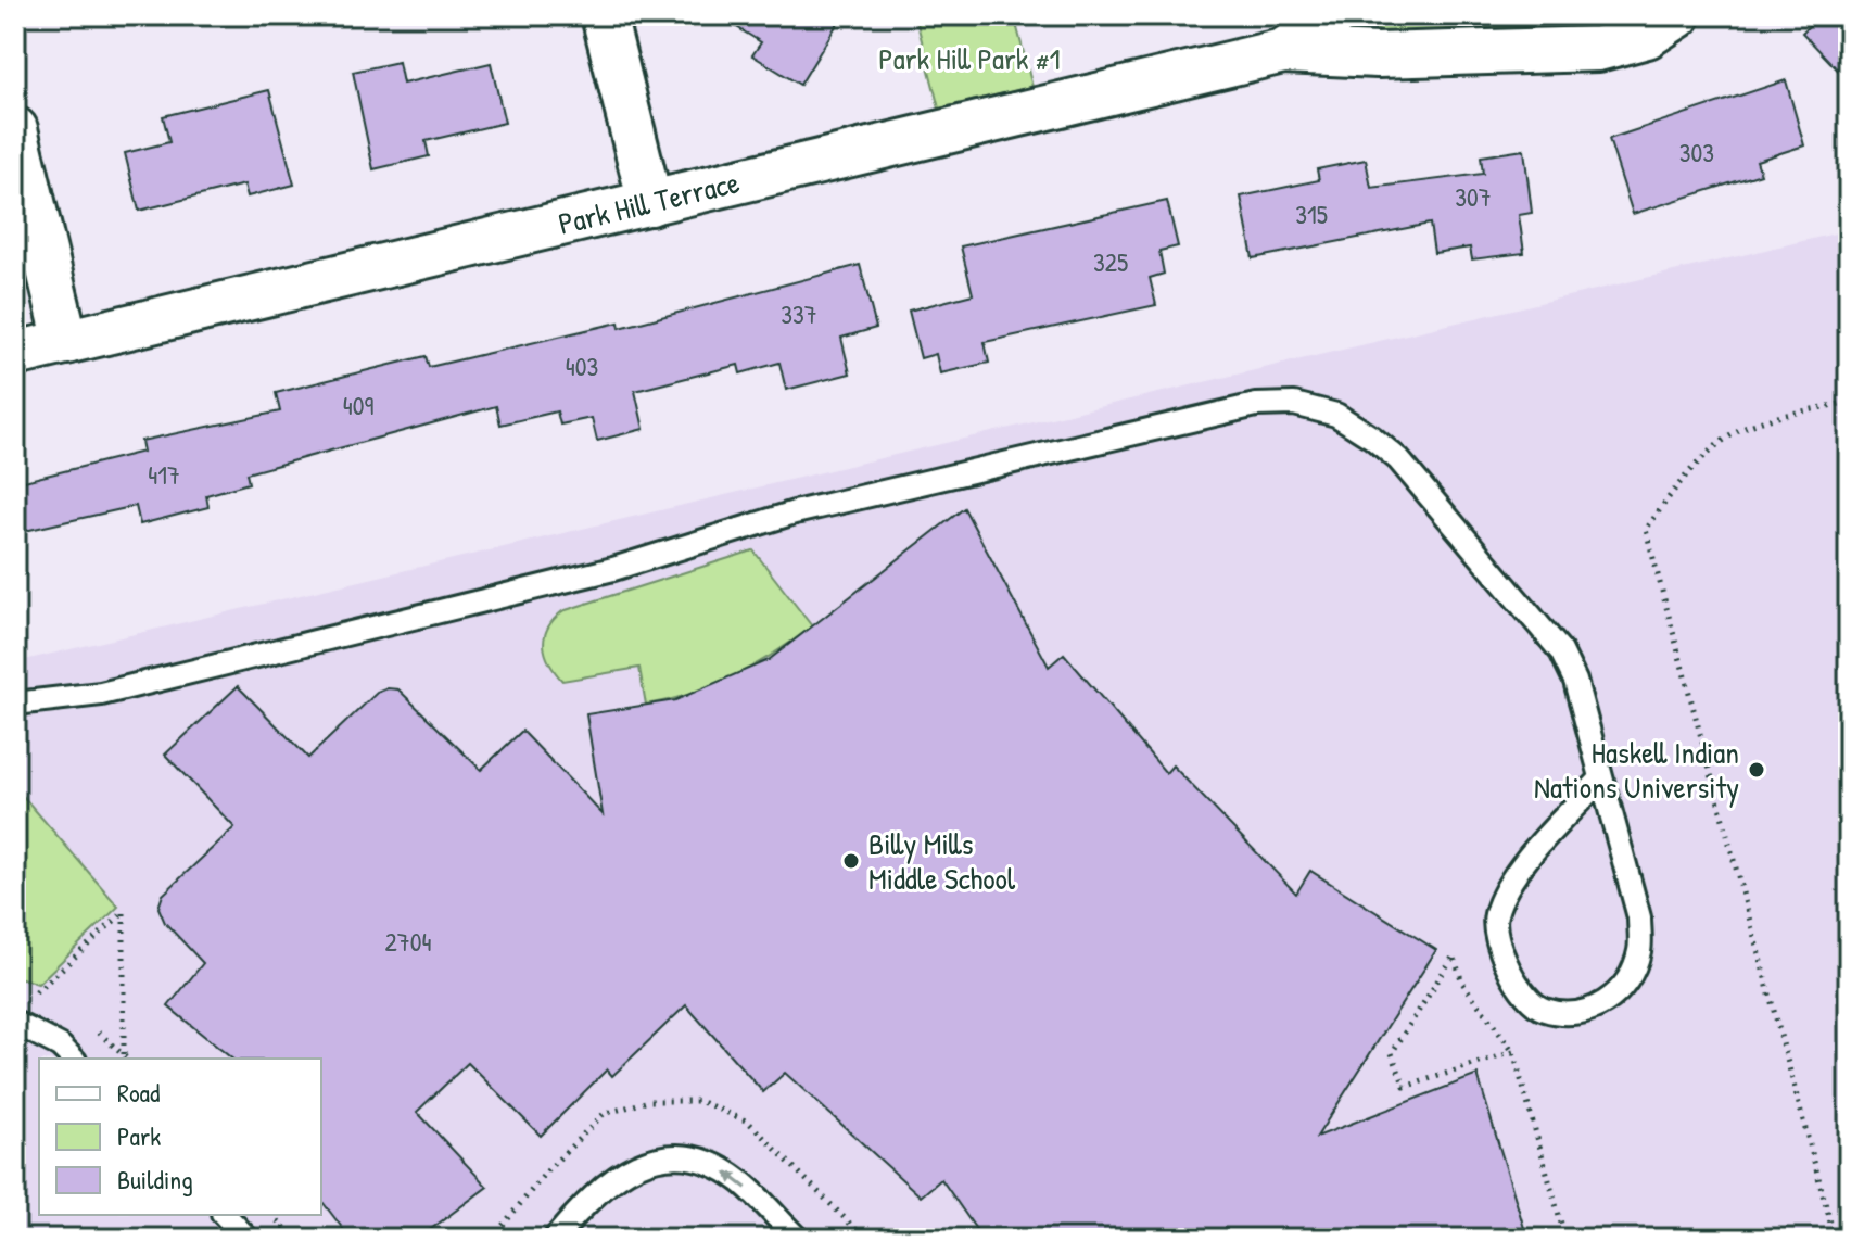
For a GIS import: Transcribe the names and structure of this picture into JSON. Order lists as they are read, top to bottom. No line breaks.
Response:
{"streets":{"street":["Park Hill Terrace"]},"parks":["Park Hill Park #1"],"places":["Haskell Indian Nations University","Billy Mills Middle School"],"house_numbers":["303","307","315","325","337","403","409","417","2704"],"legend":["Road","Park","Building"]}
